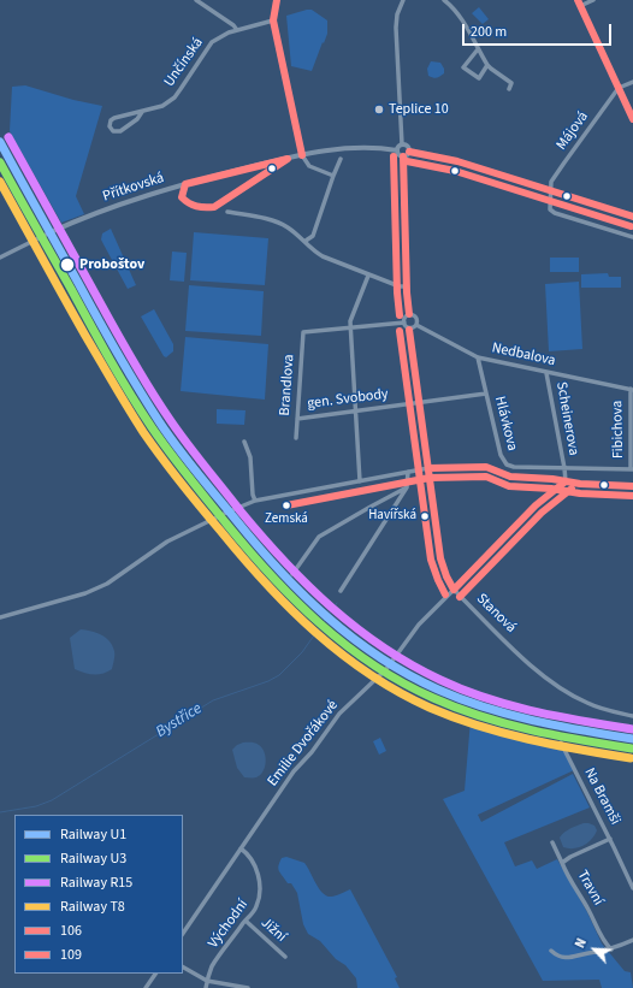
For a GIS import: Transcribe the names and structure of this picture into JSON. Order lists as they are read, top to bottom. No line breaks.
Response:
{"streets":{"street":["Unčínská","Májová","Přítkovská","Nedbalova","Brandlova","gen. Svobody","Scheinerova","Hlávkova","Fibichova","Stanová","Emilie Dvořákové","Na Bramši","Travní","Východní","Jižní"]},"crossings":[["Nedbalova","Scheinerova"],["Nedbalova","Hlávkova"],["Nedbalova","Fibichova"],["Nedbalova","Stanová"],["Brandlova","gen. Svobody"],["gen. Svobody","Hlávkova"],["gen. Svobody","Stanová"],["Scheinerova","Hlávkova"],["Scheinerova","Emilie Dvořákové"],["Stanová","Emilie Dvořákové"],["Emilie Dvořákové","Východní"],["Na Bramši","Travní"],["Východní","Jižní"]],"water":["Bystřice"],"places":["Teplice 10","Proboštov","Zemská","Havířská"],"lines":["transit line 106","rail line R15","rail line U1","transit line 109","rail line U3","rail line T8"],"legend":["Railway U1","Railway U3","Railway R15","Railway T8","106","109"],"scale_bar":"200 m","north":"top left"}
